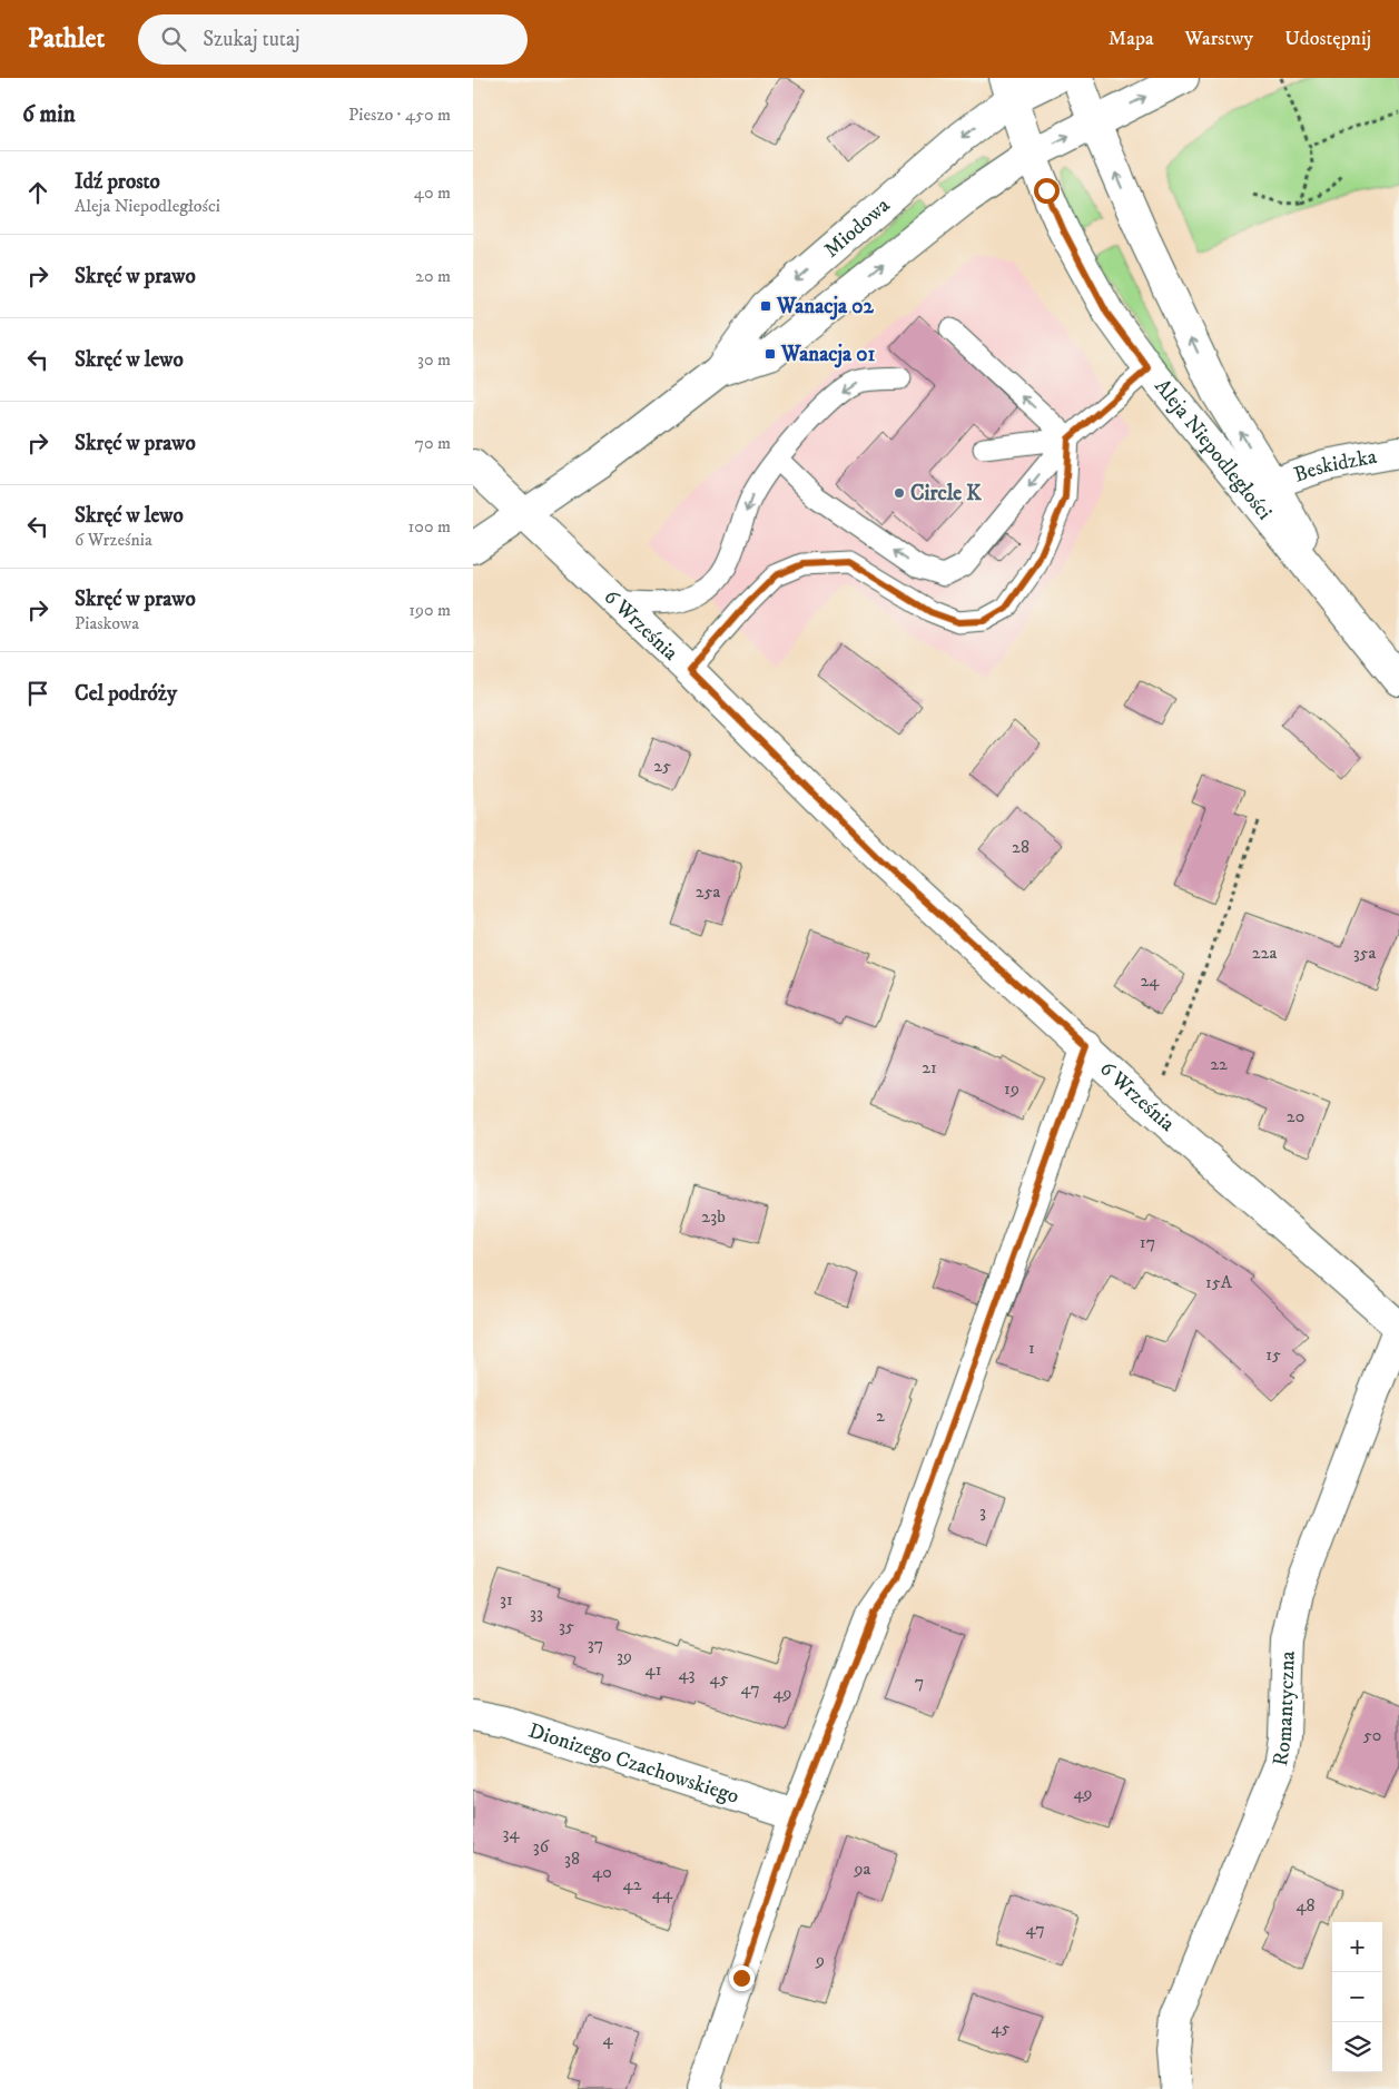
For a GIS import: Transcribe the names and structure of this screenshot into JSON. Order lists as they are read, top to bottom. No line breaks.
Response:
{"streets":{"street":["Miodowa","Aleja Niepodległości","Beskidzka","6 Września","Romantyczna","Dionizego Czachowskiego"]},"crossings":[["Miodowa","Aleja Niepodległości"],["Miodowa","6 Września"],["Aleja Niepodległości","Beskidzka"],["6 Września","Romantyczna"]],"places":{"transit":["Wanacja 02","Wanacja 01"],"other":["Circle K"]},"house_numbers":["25","28","25a","22a","35a","24","22","21","19","20","23b","17","15A","1","15","2","3","31","33","35","37","39","41","43","45","7","47","49","50","49","34","36","38","9a","40","42","44","48","47","9","45","4"],"page":{"header":"Pathlet","search":"Szukaj tutaj","nav":["Mapa","Warstwy","Udostępnij"],"heading":["6 min","Pieszo · 450 m"],"list":[["Idź prosto","Aleja Niepodległości","40 m"],["Skręć w prawo","20 m"],["Skręć w lewo","30 m"],["Skręć w prawo","70 m"],["Skręć w lewo","6 Września","100 m"],["Skręć w prawo","Piaskowa","190 m"],"Cel podróży"],"map_buttons":["+","−"]}}
